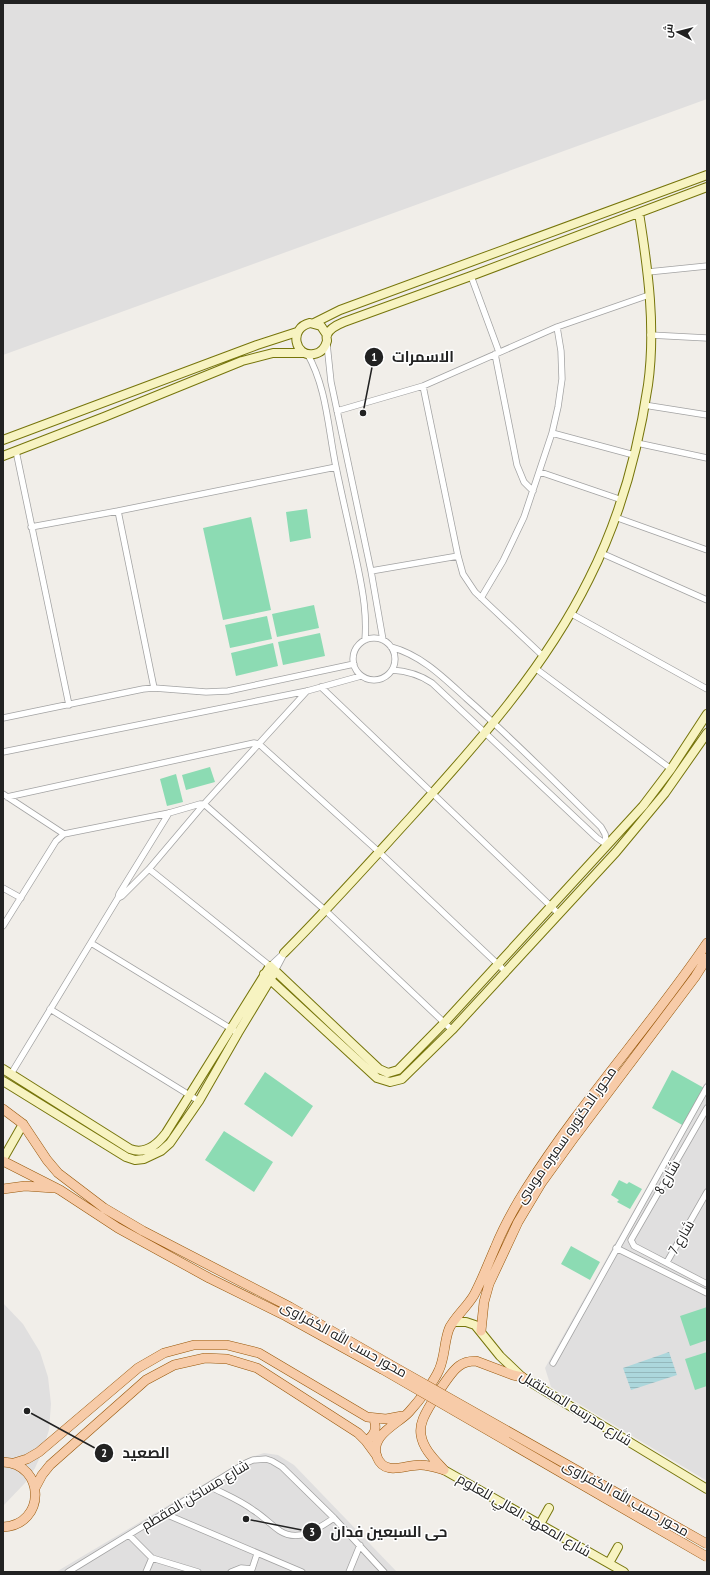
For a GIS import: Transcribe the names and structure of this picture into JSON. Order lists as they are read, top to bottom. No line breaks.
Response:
{"streets":{"main road":["محور الدكتوره سميره موسى","محور حسب الله الكفراوى"],"street":["شارع 8","شارع 7","شارع مدرسه المستقبل","شارع مساكن المقطم","شارع المعهد العالي للعلوم"]},"crossings":[["محور الدكتوره سميره موسى","شارع مدرسه المستقبل"],["شارع 8","شارع 7"]],"places":["الاسمرات","الصعيد","حى السبعين فدان"],"north":"left"}
